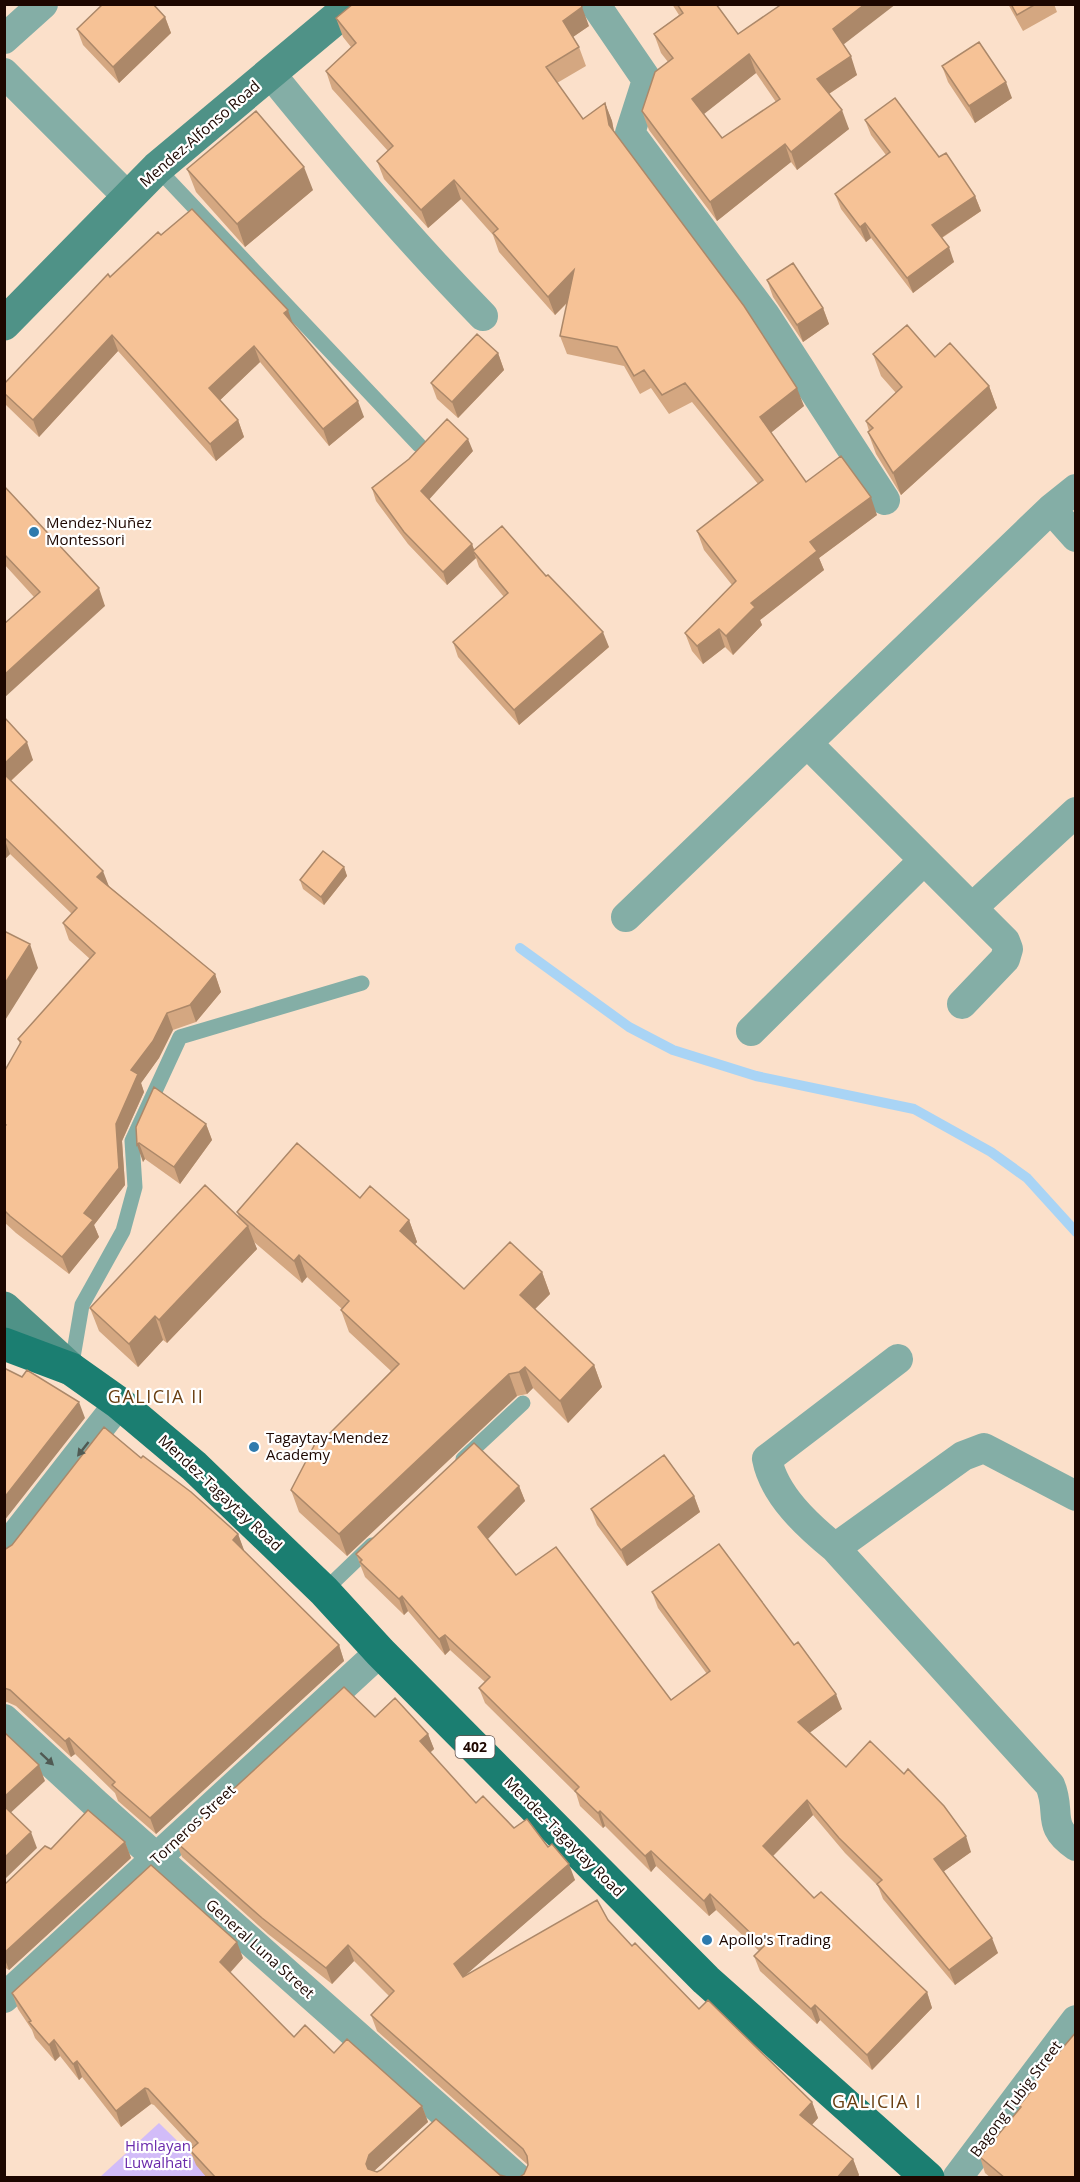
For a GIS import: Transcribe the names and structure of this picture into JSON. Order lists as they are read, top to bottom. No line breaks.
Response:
{"streets":{"main road":["Mendez-Alfonso Road","Mendez-Tagaytay Road","402"],"street":["Torneros Street","General Luna Street","Bagong Tubig Street"]},"crossings":[["Mendez-Tagaytay Road","Torneros Street"],["Torneros Street","General Luna Street"]],"districts":["GALICIA II","GALICIA I"],"parks":["Himlayan Luwalhati"],"places":["Mendez-Nuñez Montessori","Tagaytay-Mendez Academy","Apollo's Trading"]}
